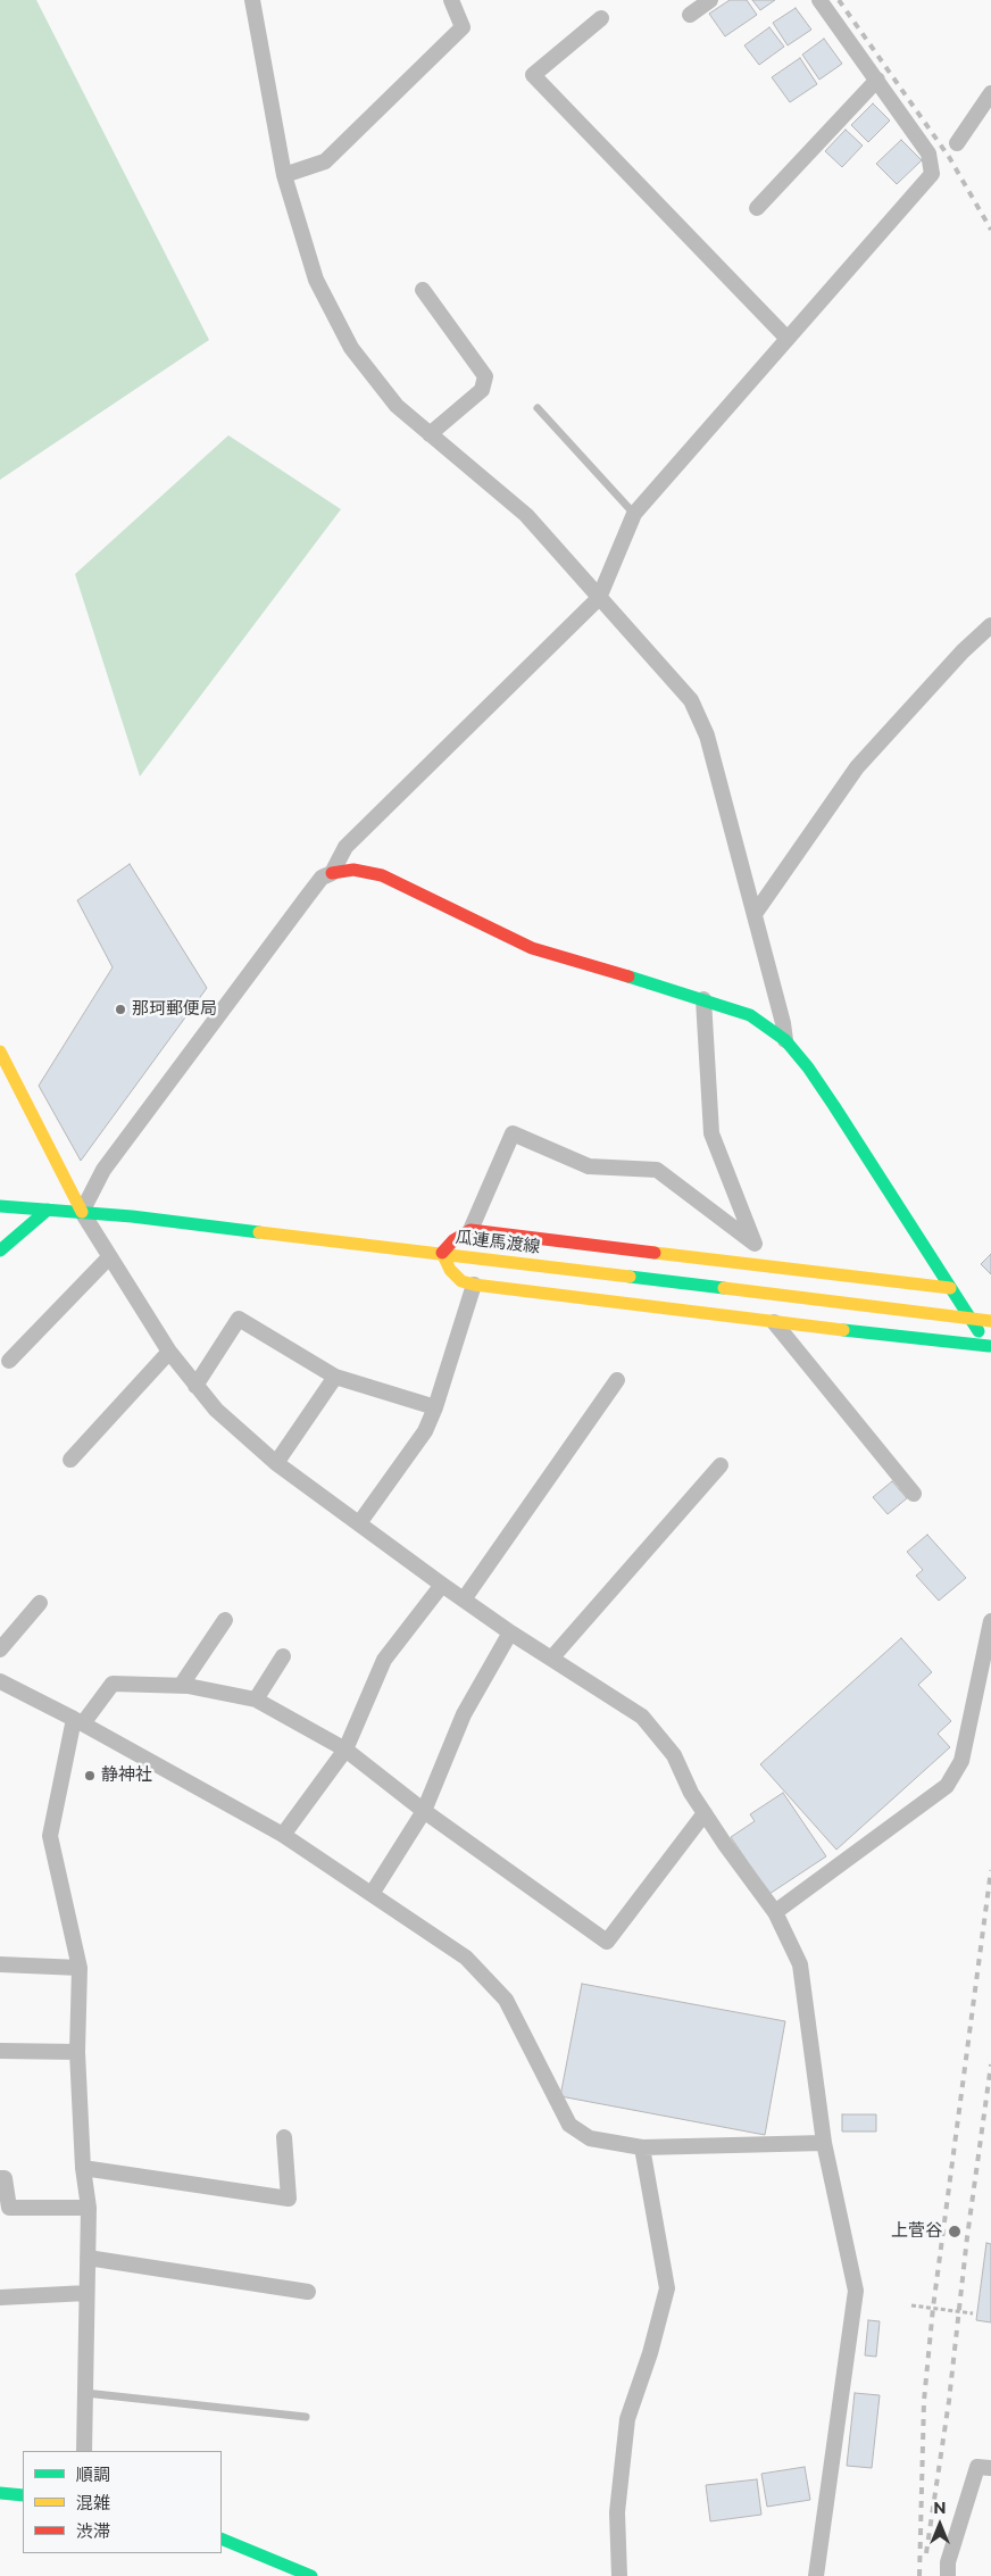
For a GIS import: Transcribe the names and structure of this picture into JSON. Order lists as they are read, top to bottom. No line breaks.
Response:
{"streets":{"main road":["瓜連馬渡線"]},"places":["那珂郵便局","静神社","上菅谷"],"legend":["順調","混雑","渋滞"],"north":"top"}
